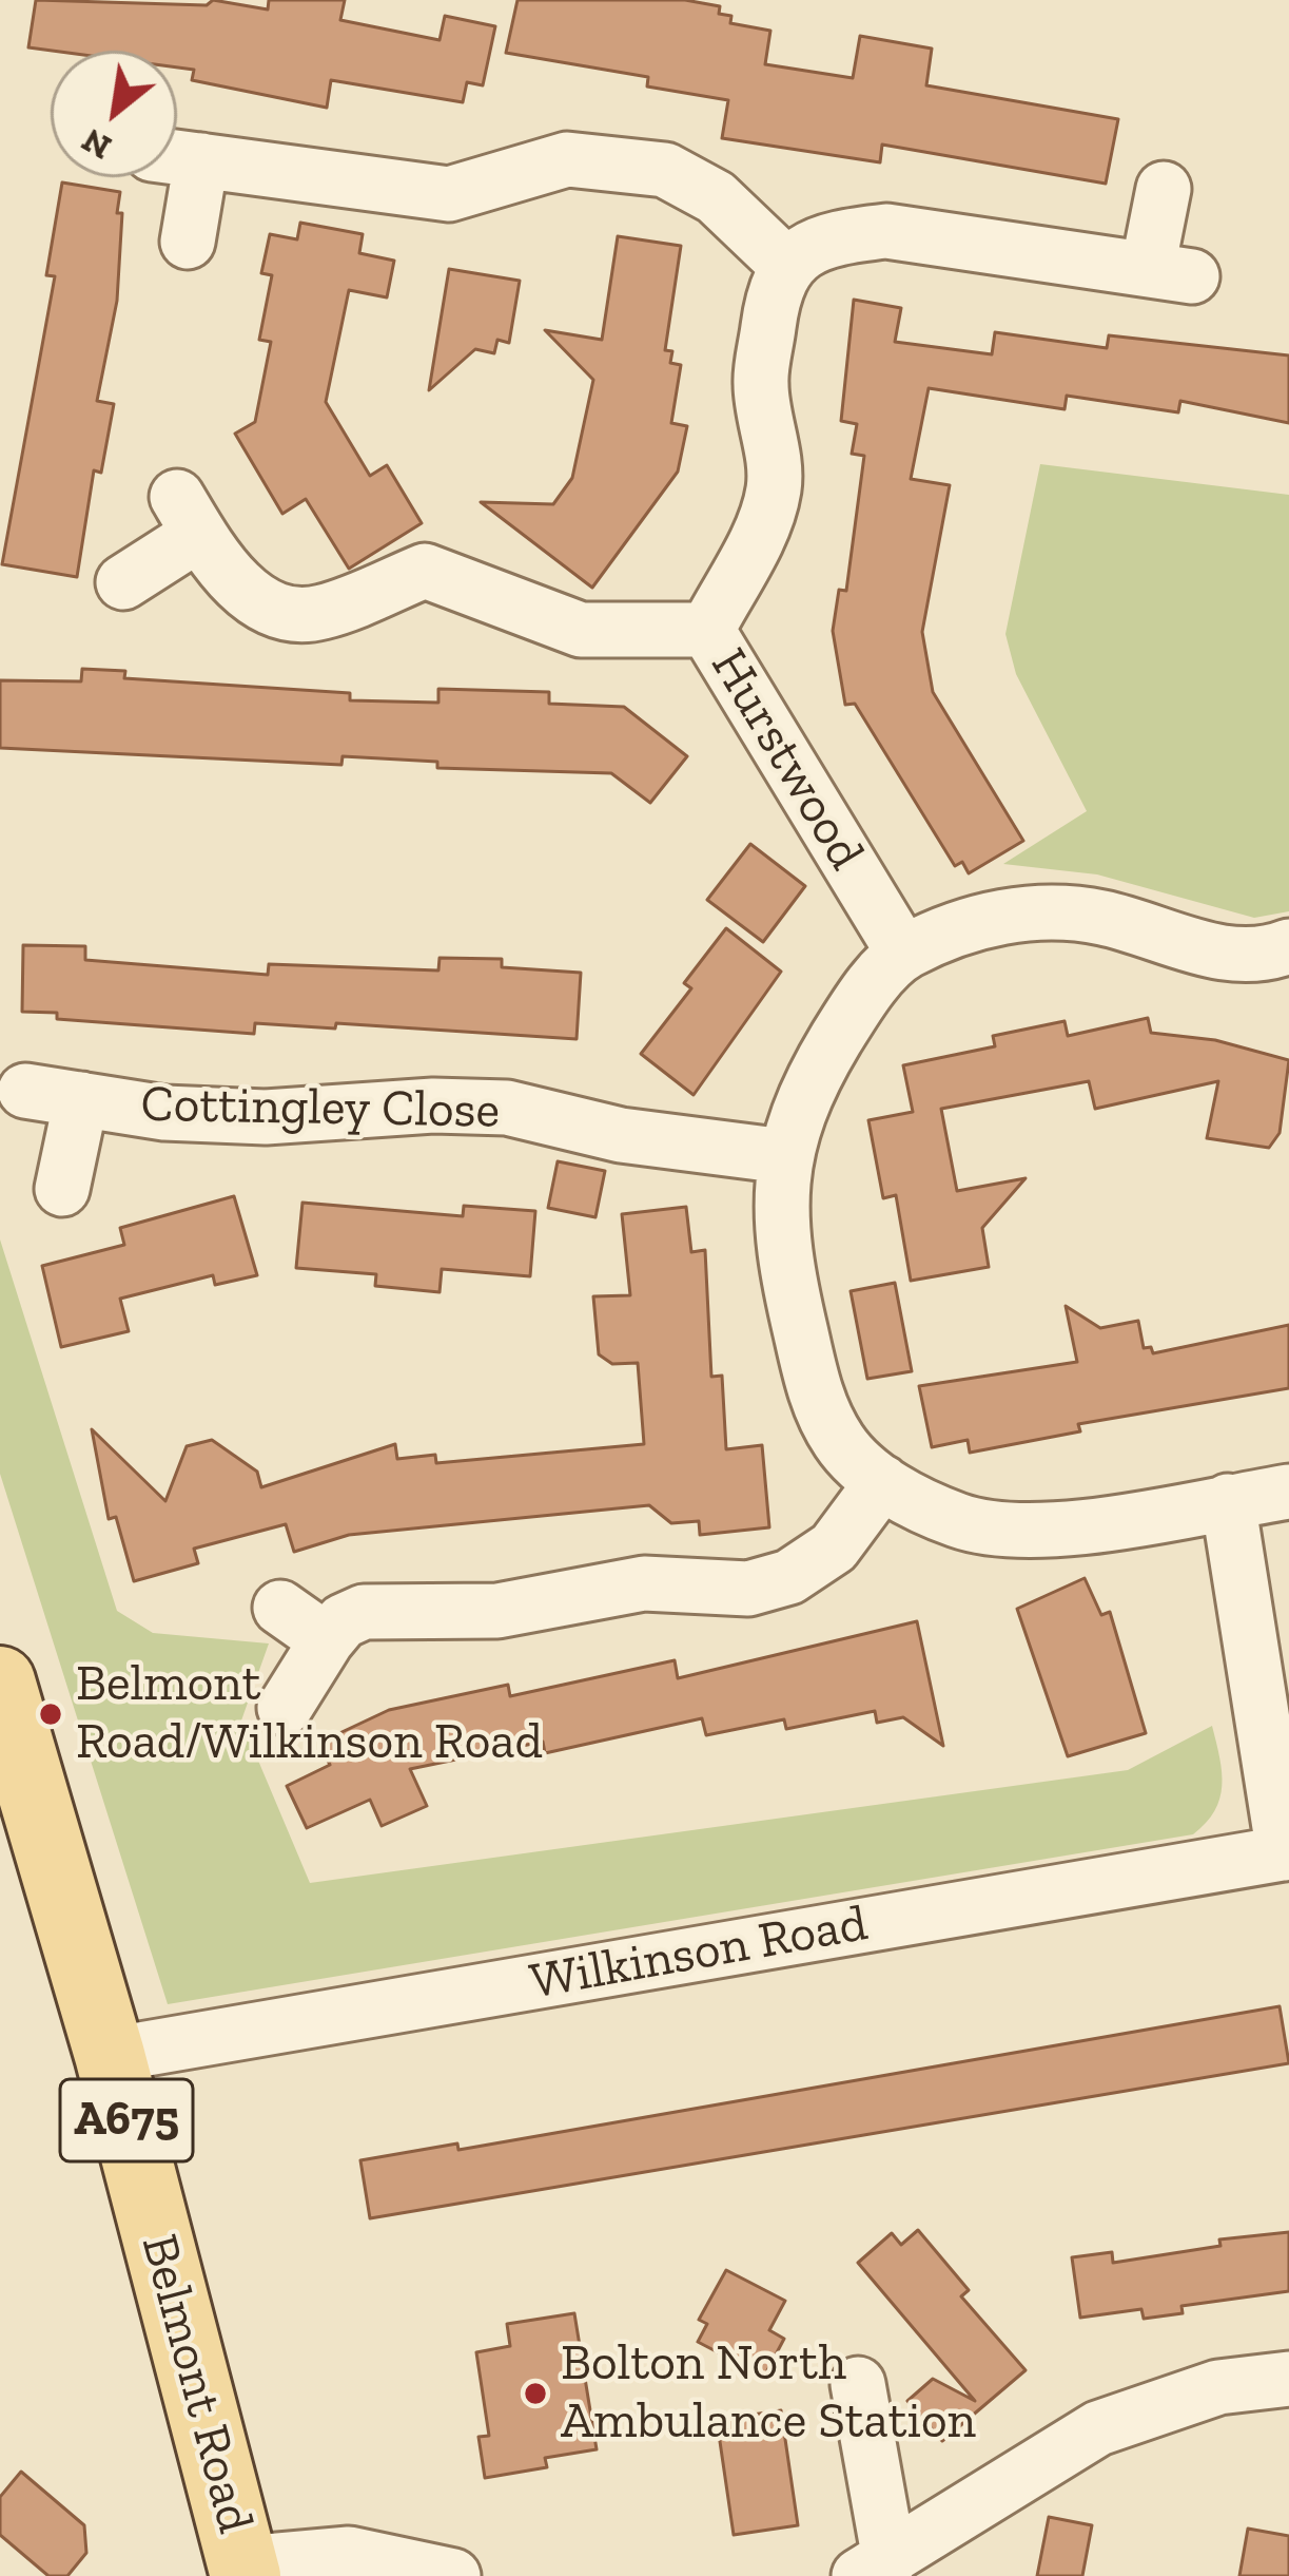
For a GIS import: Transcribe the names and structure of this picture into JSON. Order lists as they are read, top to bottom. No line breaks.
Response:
{"streets":{"main road":["A675","Belmont Road"],"street":["Hurstwood","Cottingley Close","Wilkinson Road"]},"crossings":[["Wilkinson Road","Belmont Road"]],"places":["Belmont Road/Wilkinson Road","Bolton North Ambulance Station"],"north":"bottom left"}
